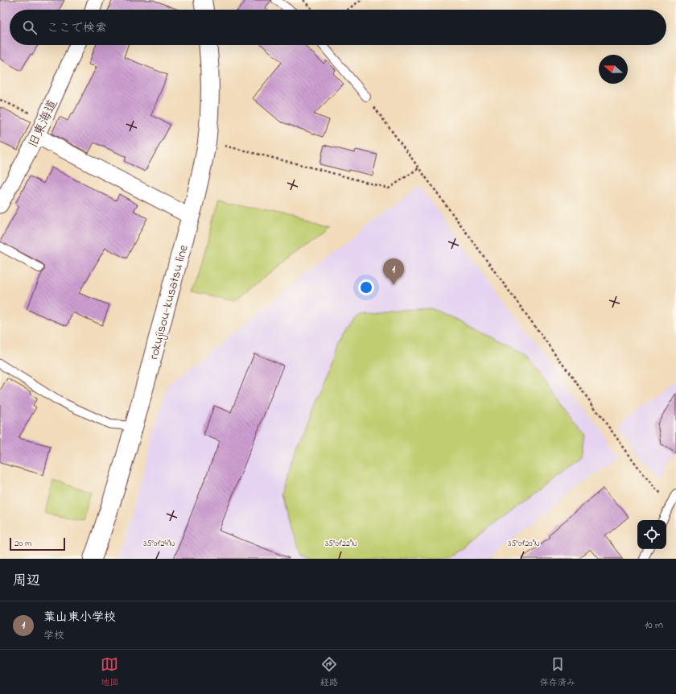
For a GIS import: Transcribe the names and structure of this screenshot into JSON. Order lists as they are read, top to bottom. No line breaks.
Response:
{"streets":{"main road":["rokujisou-kusatsu line"],"street":["旧東海道"]},"scale_bar":"20 m","north":"left","page":{"search":"ここで検索","pins":"1","scale":"20 m","heading":"周辺","list":[{"mark":"1","name":"葉山東小学校","note":"学校","value":"10 m"}],"nav":["地図","経路","保存済み"]},"coordinates":["35°01'24\"N","35°01'22\"N","35°01'20\"N"]}
